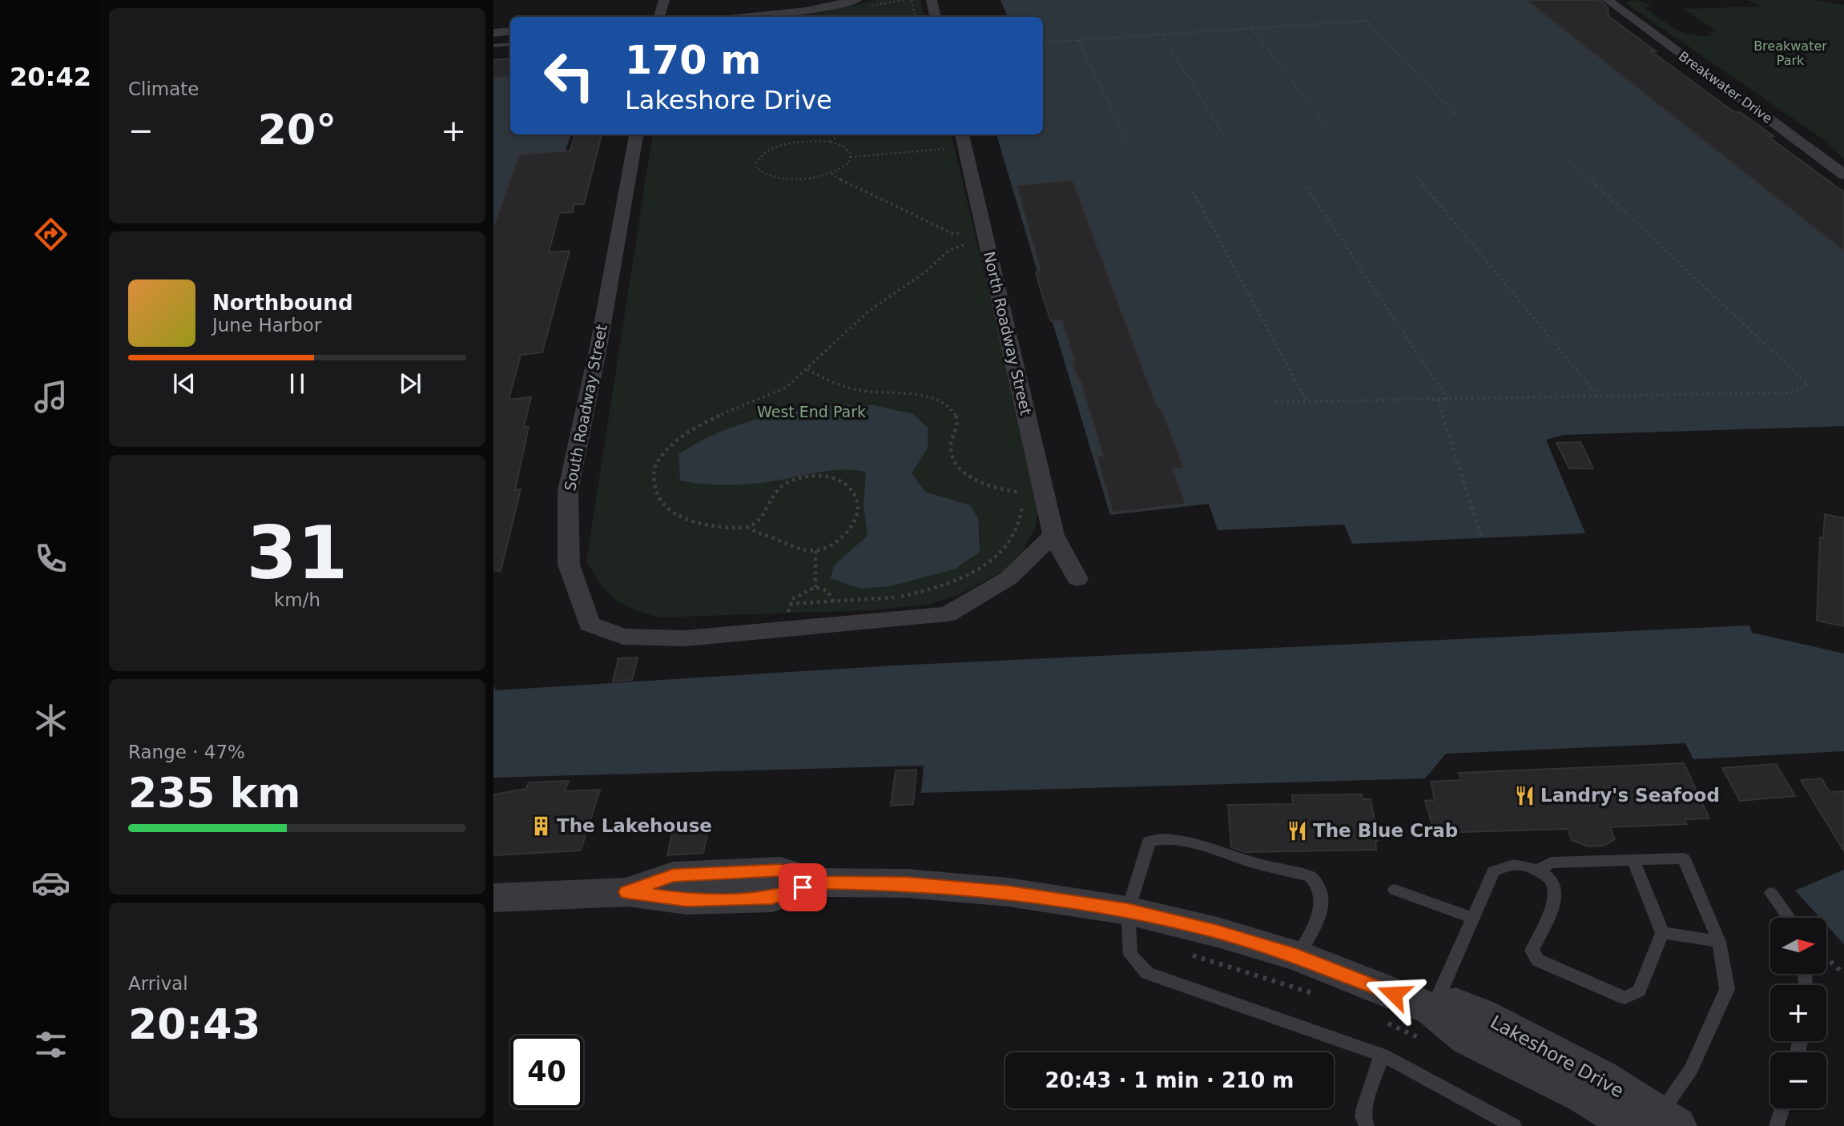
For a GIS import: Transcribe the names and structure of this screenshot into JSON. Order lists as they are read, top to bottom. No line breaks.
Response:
{"streets":{"street":["Breakwater Drive","North Roadway Street","South Roadway Street","Lakeshore Drive"]},"crossings":[["North Roadway Street","South Roadway Street"]],"parks":["Breakwater Park","West End Park"],"places":{"restaurant":["Landry's Seafood","The Blue Crab"],"building":["The Lakehouse"]},"north":"right","page":{"tabs":"20:42","tile":["Climate",["31","km/h"],["Range · 47%","235 km"],["Arrival","20:43"]],"turn":["170 m","Lakeshore Drive"],"heat":["−","20°","+"],"song":["Northbound","June Harbor"],"map_buttons":["+","−"],"limit":"40","trip":"20:43 · 1 min · 210 m"}}
